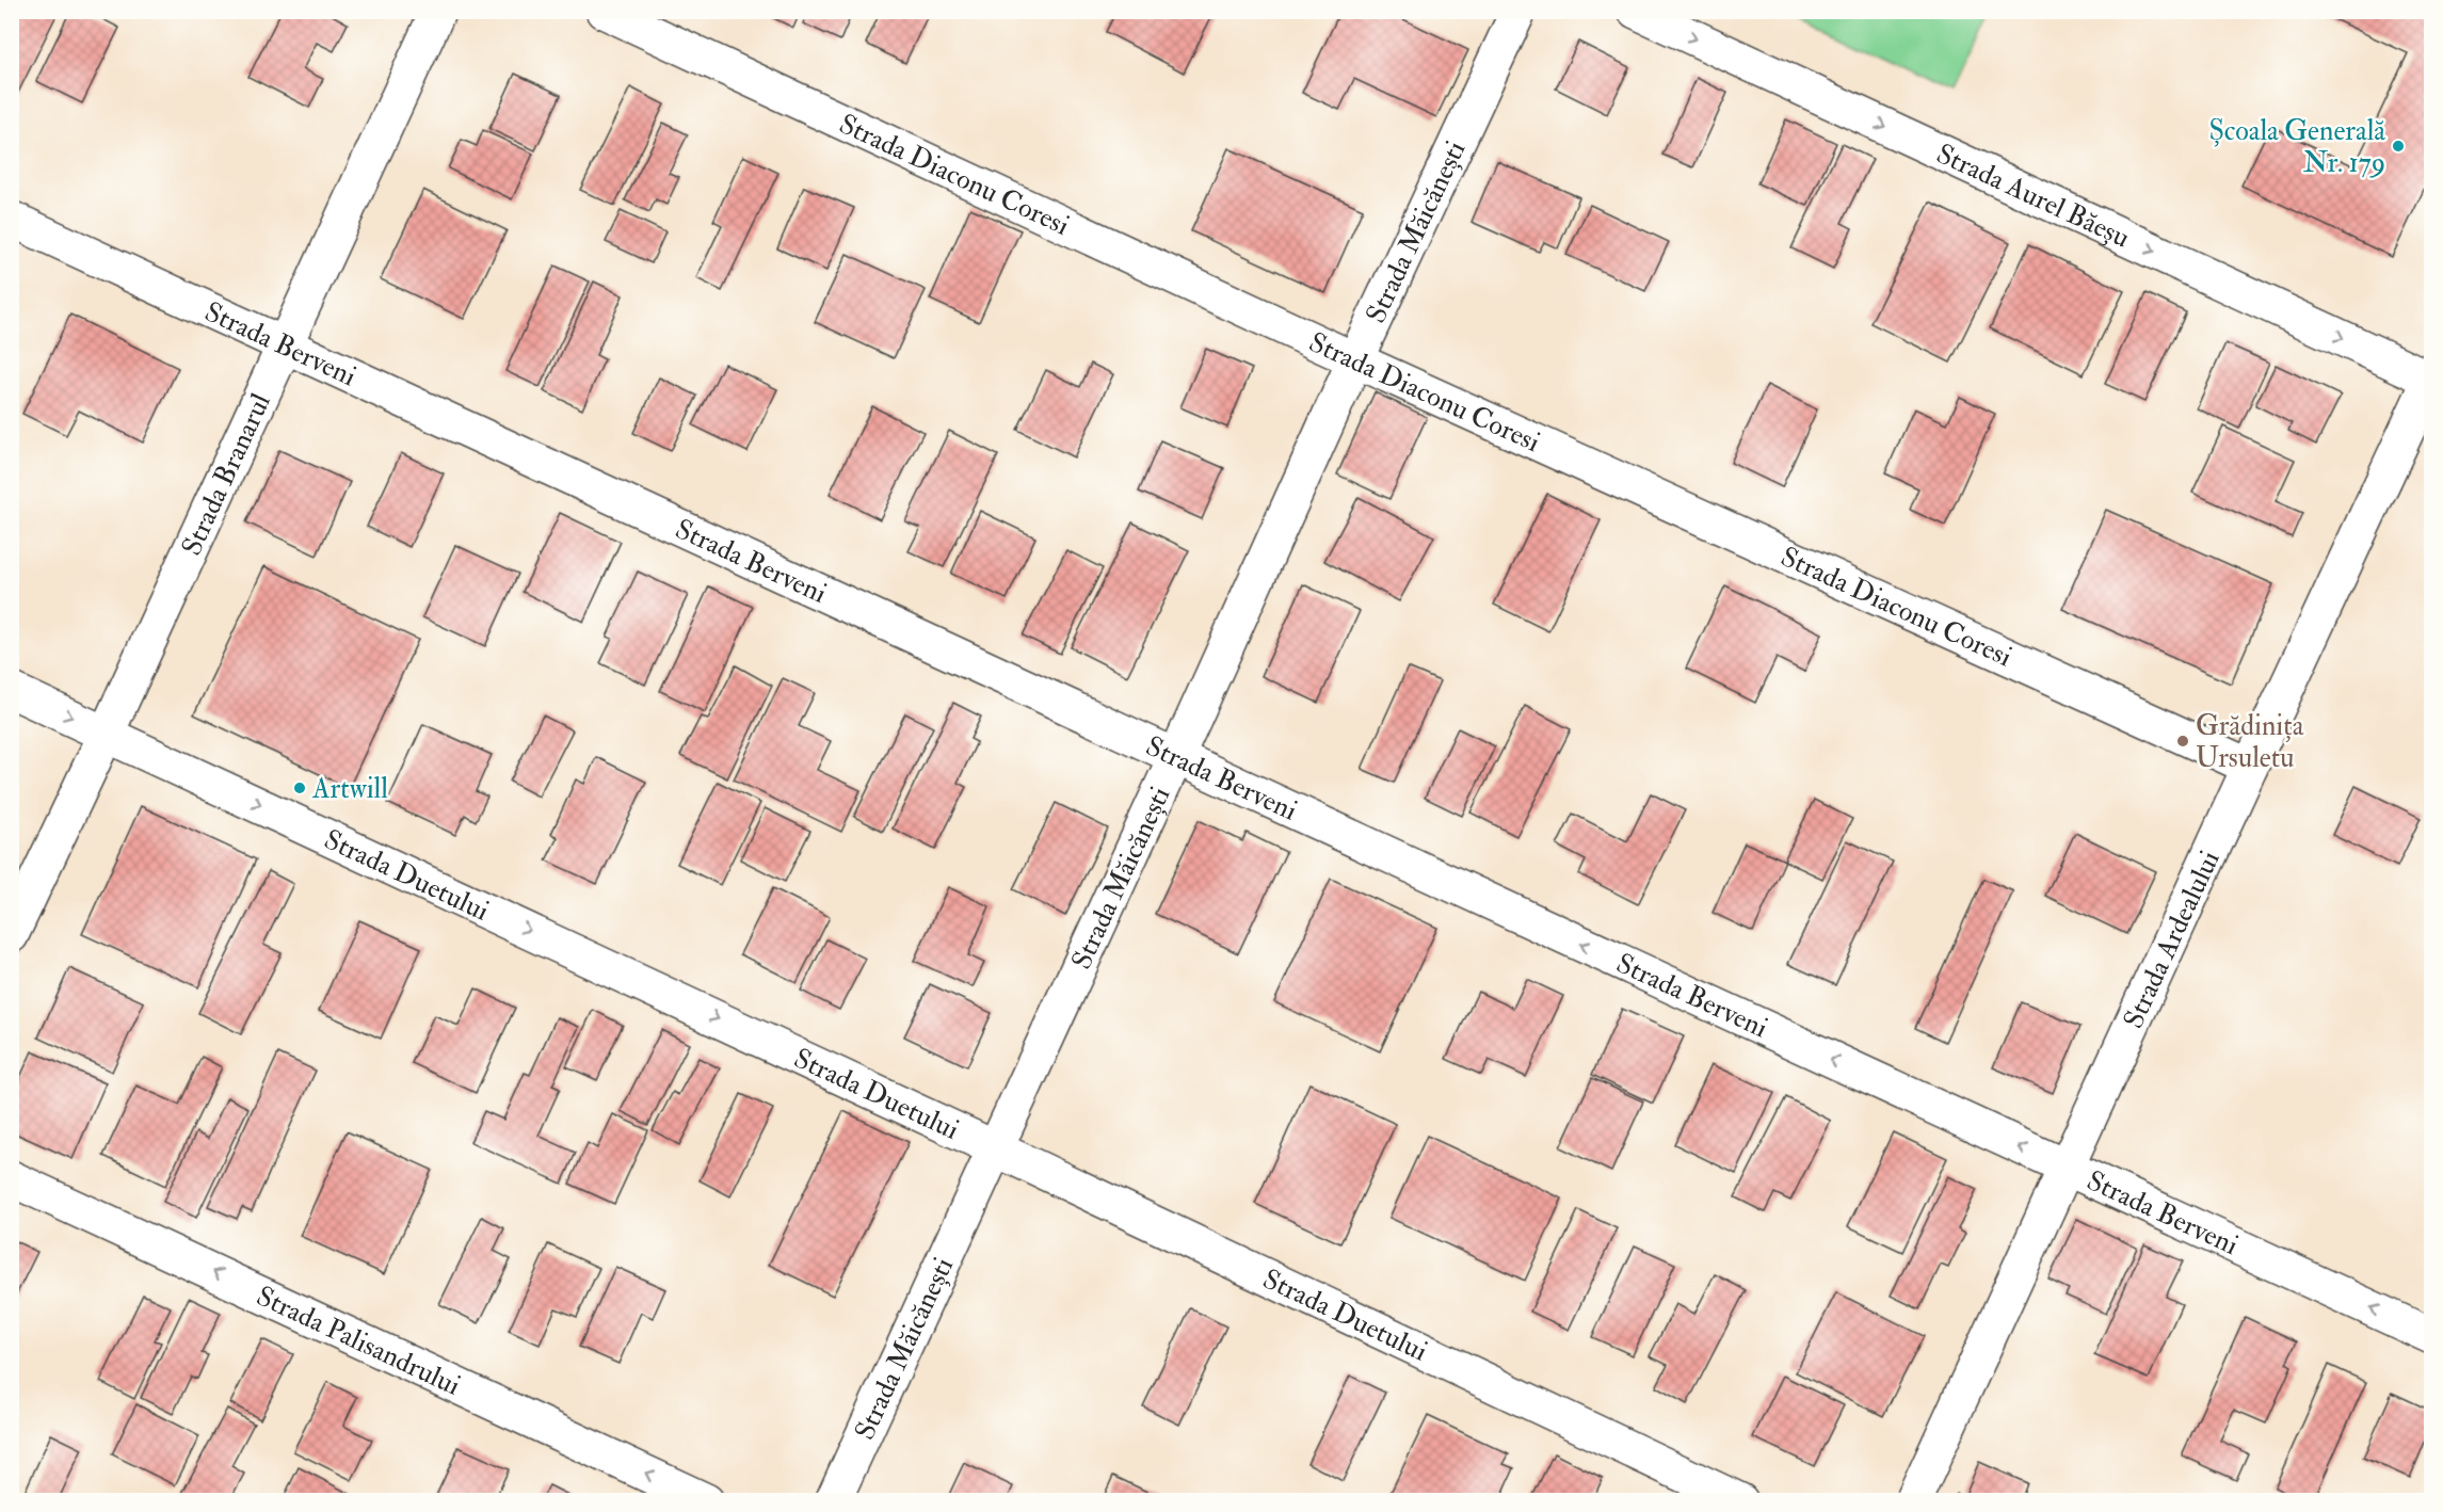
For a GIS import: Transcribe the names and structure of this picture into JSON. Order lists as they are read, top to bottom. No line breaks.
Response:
{"streets":{"street":["Strada Diaconu Coresi","Strada Aurel Băeșu","Strada Măicănești","Strada Berveni","Strada Branarul","Strada Duetului","Strada Ardealului","Strada Palisandrului"]},"crossings":[["Strada Diaconu Coresi","Strada Măicănești"],["Strada Diaconu Coresi","Strada Ardealului"],["Strada Aurel Băeșu","Strada Ardealului"],["Strada Măicănești","Strada Berveni"],["Strada Măicănești","Strada Duetului"],["Strada Berveni","Strada Branarul"],["Strada Berveni","Strada Ardealului"],["Strada Branarul","Strada Duetului"]],"one_way":["Strada Aurel Băeșu","Strada Berveni","Strada Duetului","Strada Palisandrului"],"places":["Școala Generală Nr. 179","Grădinița Ursuletu","Artwill"]}
